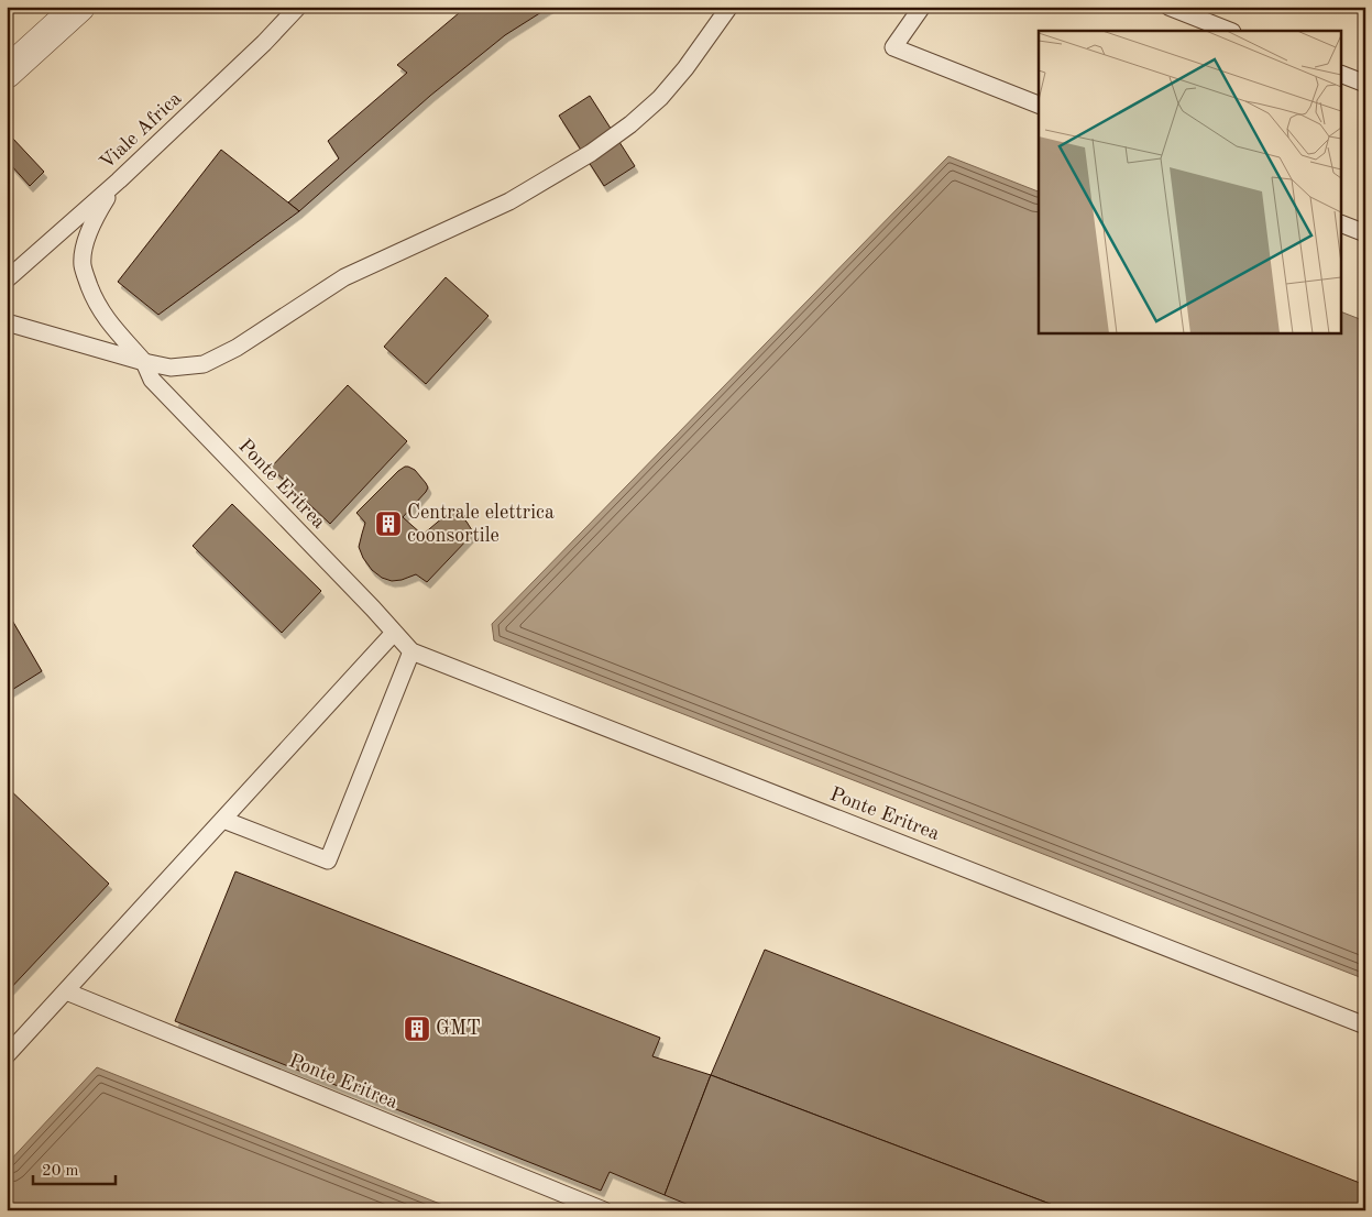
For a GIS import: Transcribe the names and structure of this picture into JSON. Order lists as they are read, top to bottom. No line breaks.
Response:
{"streets":{"lane":["Viale Africa","Ponte Eritrea"]},"crossings":[["Viale Africa","Ponte Eritrea"]],"places":{"building":["Centrale elettrica coonsortile","GMT"]},"scale_bar":"20 m"}
